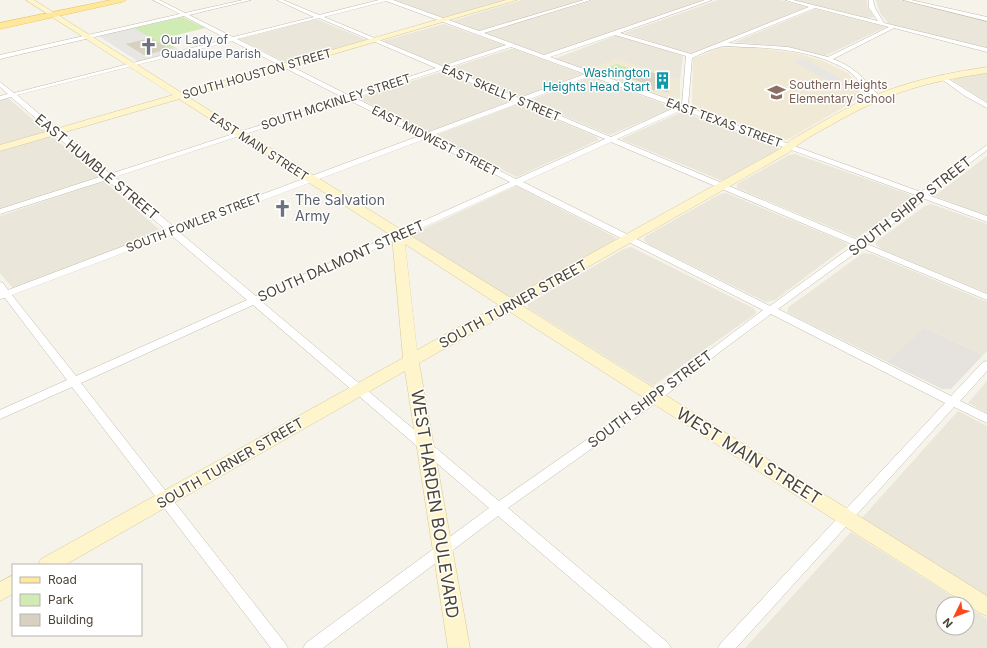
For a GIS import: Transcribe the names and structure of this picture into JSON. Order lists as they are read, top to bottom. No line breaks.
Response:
{"streets":{"street":["SOUTH HOUSTON STREET","EAST SKELLY STREET","SOUTH MCKINLEY STREET","EAST TEXAS STREET","EAST MIDWEST STREET","EAST MAIN STREET","EAST HUMBLE STREET","SOUTH SHIPP STREET","SOUTH FOWLER STREET","SOUTH DALMONT STREET","SOUTH TURNER STREET","WEST MAIN STREET","WEST HARDEN BOULEVARD"]},"crossings":[["SOUTH HOUSTON STREET","EAST SKELLY STREET"],["SOUTH HOUSTON STREET","EAST TEXAS STREET"],["SOUTH HOUSTON STREET","EAST MIDWEST STREET"],["SOUTH HOUSTON STREET","EAST MAIN STREET"],["SOUTH HOUSTON STREET","EAST HUMBLE STREET"],["EAST SKELLY STREET","SOUTH MCKINLEY STREET"],["EAST SKELLY STREET","SOUTH SHIPP STREET"],["EAST SKELLY STREET","SOUTH FOWLER STREET"],["EAST SKELLY STREET","SOUTH DALMONT STREET"],["EAST SKELLY STREET","SOUTH TURNER STREET"],["SOUTH MCKINLEY STREET","EAST TEXAS STREET"],["SOUTH MCKINLEY STREET","EAST MIDWEST STREET"],["SOUTH MCKINLEY STREET","EAST MAIN STREET"],["SOUTH MCKINLEY STREET","EAST HUMBLE STREET"],["EAST TEXAS STREET","SOUTH SHIPP STREET"],["EAST TEXAS STREET","SOUTH FOWLER STREET"],["EAST TEXAS STREET","SOUTH DALMONT STREET"],["EAST TEXAS STREET","SOUTH TURNER STREET"],["EAST MIDWEST STREET","SOUTH SHIPP STREET"],["EAST MIDWEST STREET","SOUTH FOWLER STREET"],["EAST MIDWEST STREET","SOUTH DALMONT STREET"],["EAST MIDWEST STREET","SOUTH TURNER STREET"],["EAST MAIN STREET","SOUTH FOWLER STREET"],["EAST MAIN STREET","SOUTH DALMONT STREET"],["EAST MAIN STREET","SOUTH TURNER STREET"],["EAST MAIN STREET","WEST MAIN STREET"],["EAST MAIN STREET","WEST HARDEN BOULEVARD"],["EAST HUMBLE STREET","SOUTH SHIPP STREET"],["EAST HUMBLE STREET","SOUTH FOWLER STREET"],["EAST HUMBLE STREET","SOUTH DALMONT STREET"],["EAST HUMBLE STREET","SOUTH TURNER STREET"],["EAST HUMBLE STREET","WEST HARDEN BOULEVARD"],["SOUTH SHIPP STREET","WEST MAIN STREET"],["SOUTH SHIPP STREET","WEST HARDEN BOULEVARD"],["SOUTH DALMONT STREET","WEST HARDEN BOULEVARD"],["SOUTH TURNER STREET","WEST MAIN STREET"],["SOUTH TURNER STREET","WEST HARDEN BOULEVARD"]],"places":{"church":["Our Lady of Guadalupe Parish","The Salvation Army"],"building":["Washington Heights Head Start"],"school or university":["Southern Heights Elementary School"]},"legend":["Road","Park","Building"],"north":"bottom left"}
